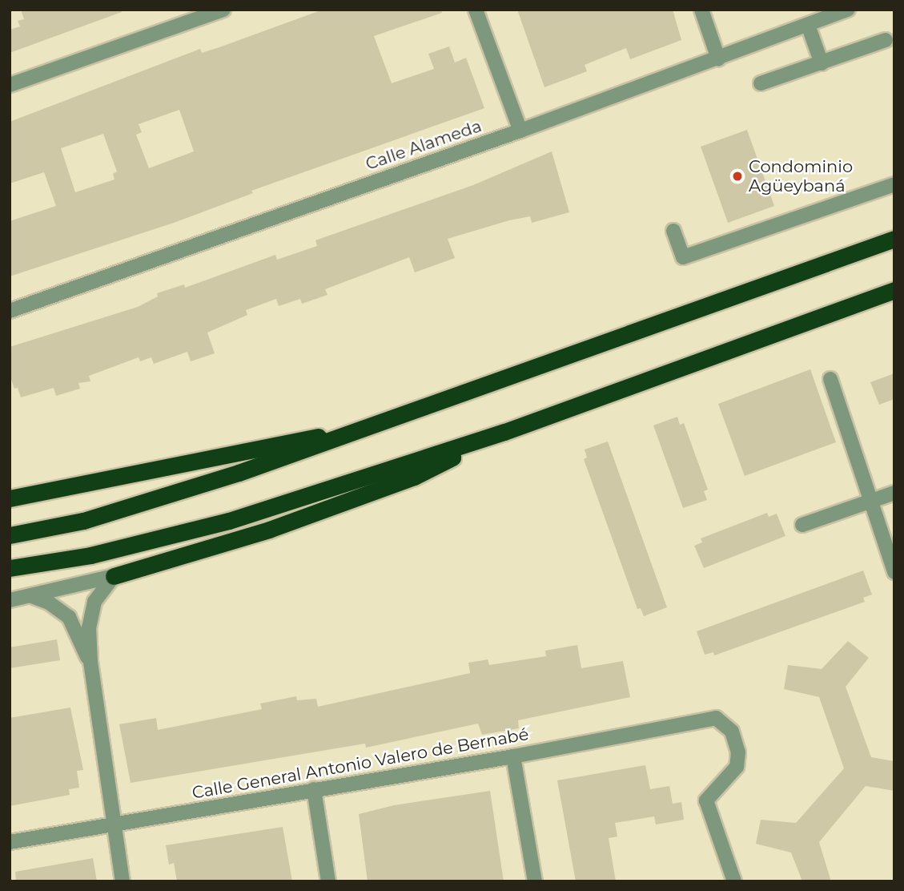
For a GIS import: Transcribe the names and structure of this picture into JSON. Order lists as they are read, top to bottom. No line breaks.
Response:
{"streets":{"street":["Calle Alameda","Calle General Antonio Valero de Bernabé"]},"places":["Condominio Agüeybaná"]}
